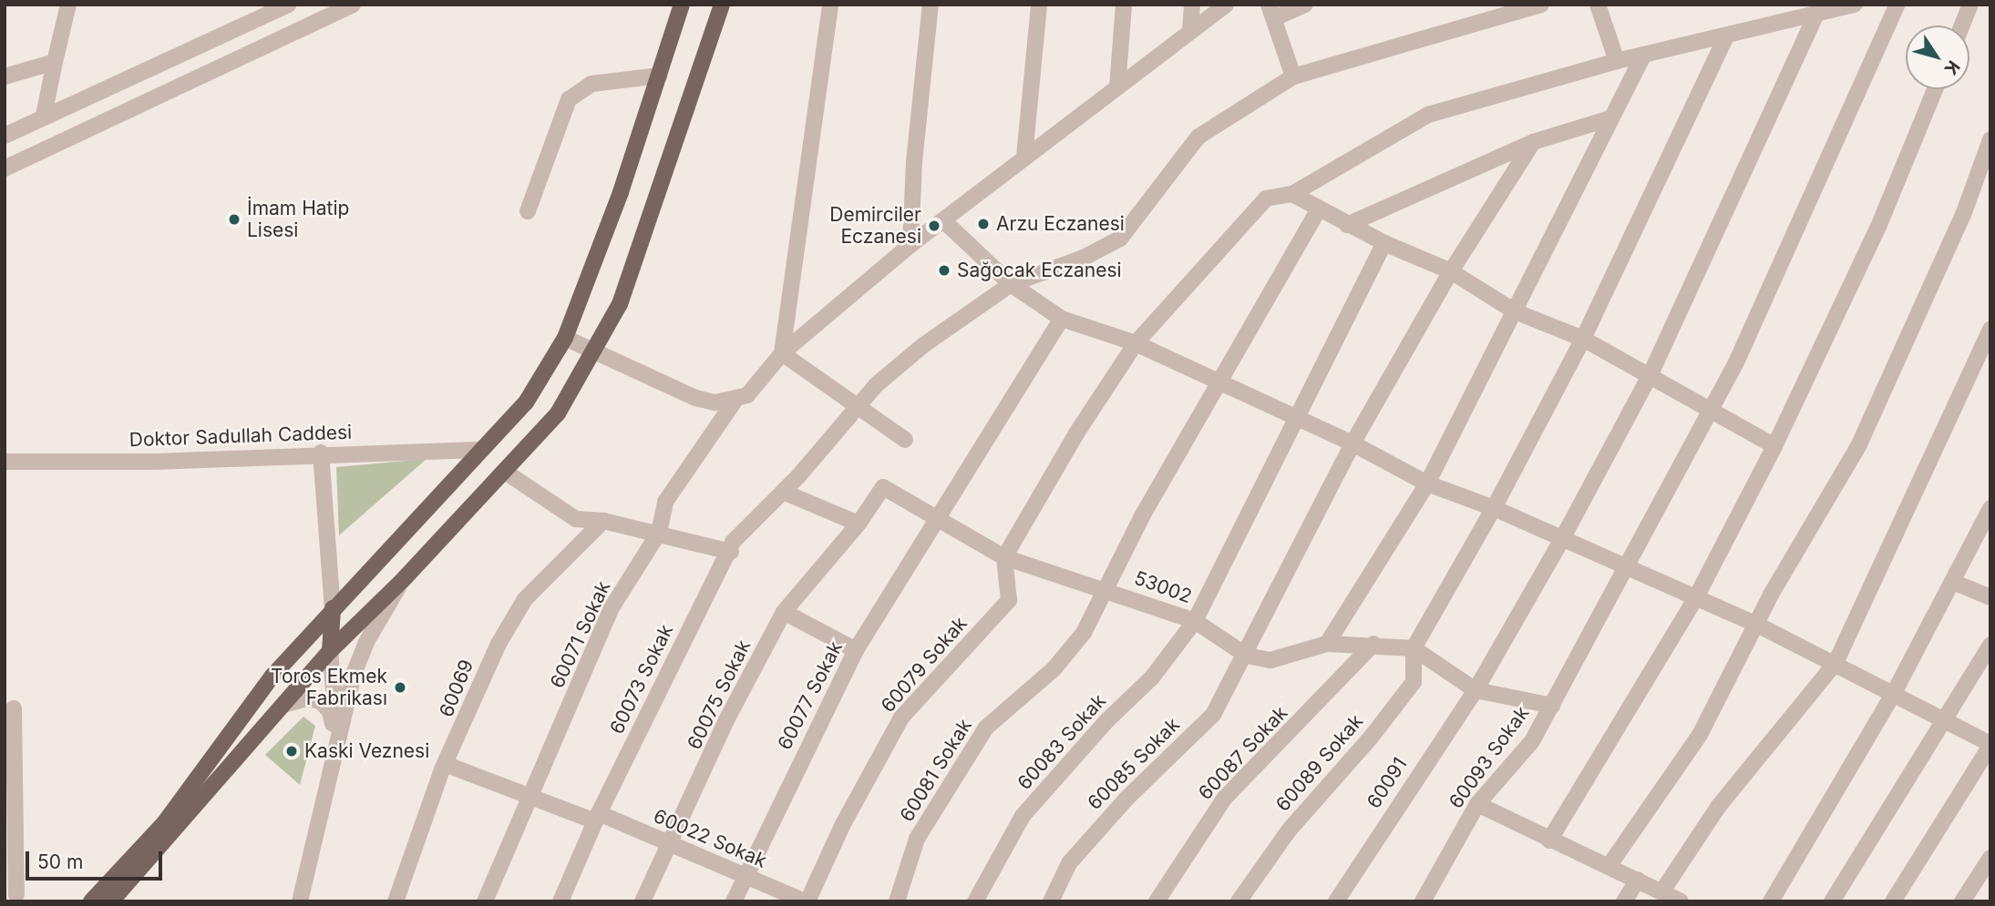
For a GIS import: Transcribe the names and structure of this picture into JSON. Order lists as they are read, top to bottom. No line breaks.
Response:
{"streets":{"street":["Doktor Sadullah Caddesi","53002","60071 Sokak","60079 Sokak","60073 Sokak","60069","60075 Sokak","60077 Sokak","60083 Sokak","60087 Sokak","60093 Sokak","60089 Sokak","60085 Sokak","60081 Sokak","60091","60022 Sokak"]},"crossings":[["53002","60079 Sokak"],["53002","60075 Sokak"],["53002","60077 Sokak"],["53002","60083 Sokak"],["53002","60085 Sokak"],["53002","60081 Sokak"],["60071 Sokak","60022 Sokak"],["60079 Sokak","60022 Sokak"],["60073 Sokak","60022 Sokak"],["60069","60022 Sokak"],["60075 Sokak","60022 Sokak"],["60077 Sokak","60022 Sokak"]],"places":["İmam Hatip Lisesi","Arzu Eczanesi","Demirciler Eczanesi","Sağocak Eczanesi","Toros Ekmek Fabrikası","Kaski Veznesi"],"scale_bar":"50 m","north":"bottom right"}
